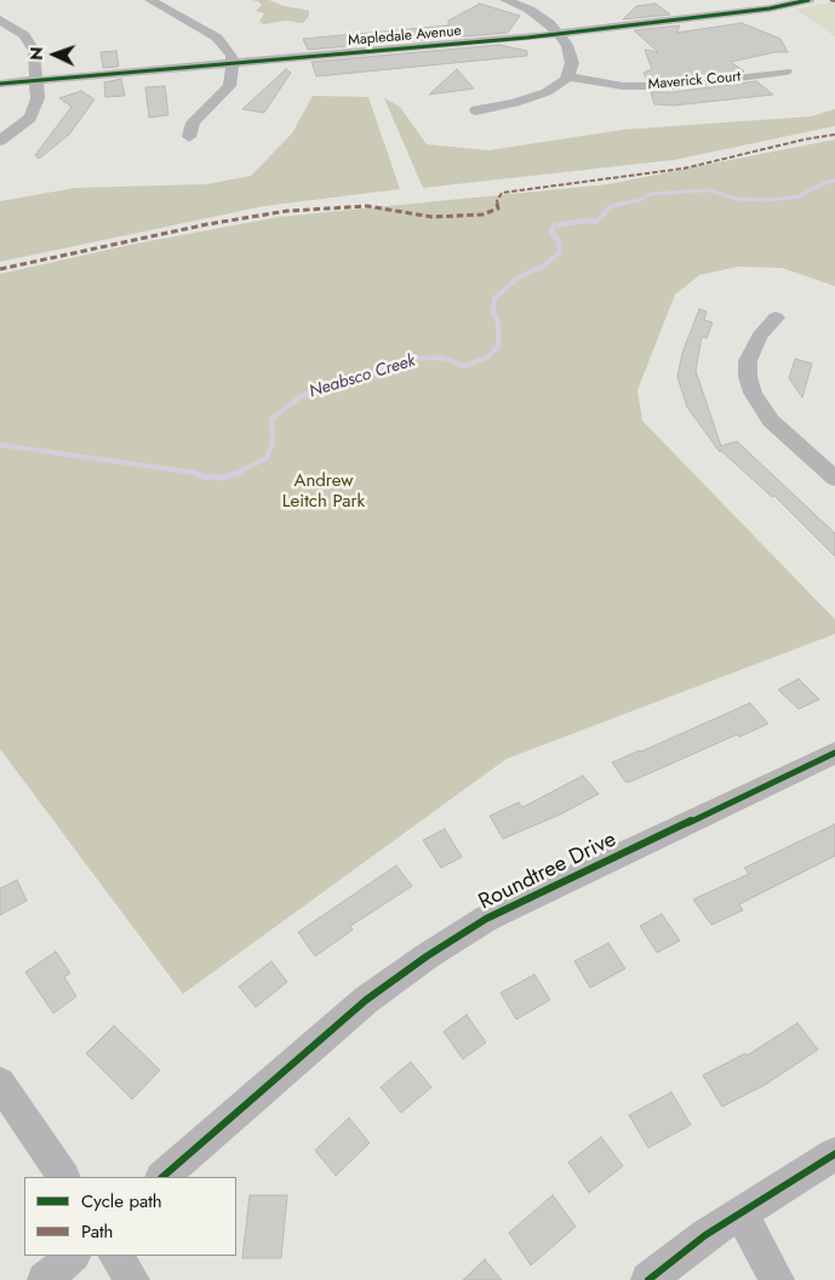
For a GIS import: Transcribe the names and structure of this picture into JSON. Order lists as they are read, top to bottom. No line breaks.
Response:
{"streets":{"street":["Mapledale Avenue","Maverick Court","Roundtree Drive"]},"water":["Neabsco Creek"],"parks":["Andrew Leitch Park"],"legend":["Cycle path","Path"],"north":"left"}
